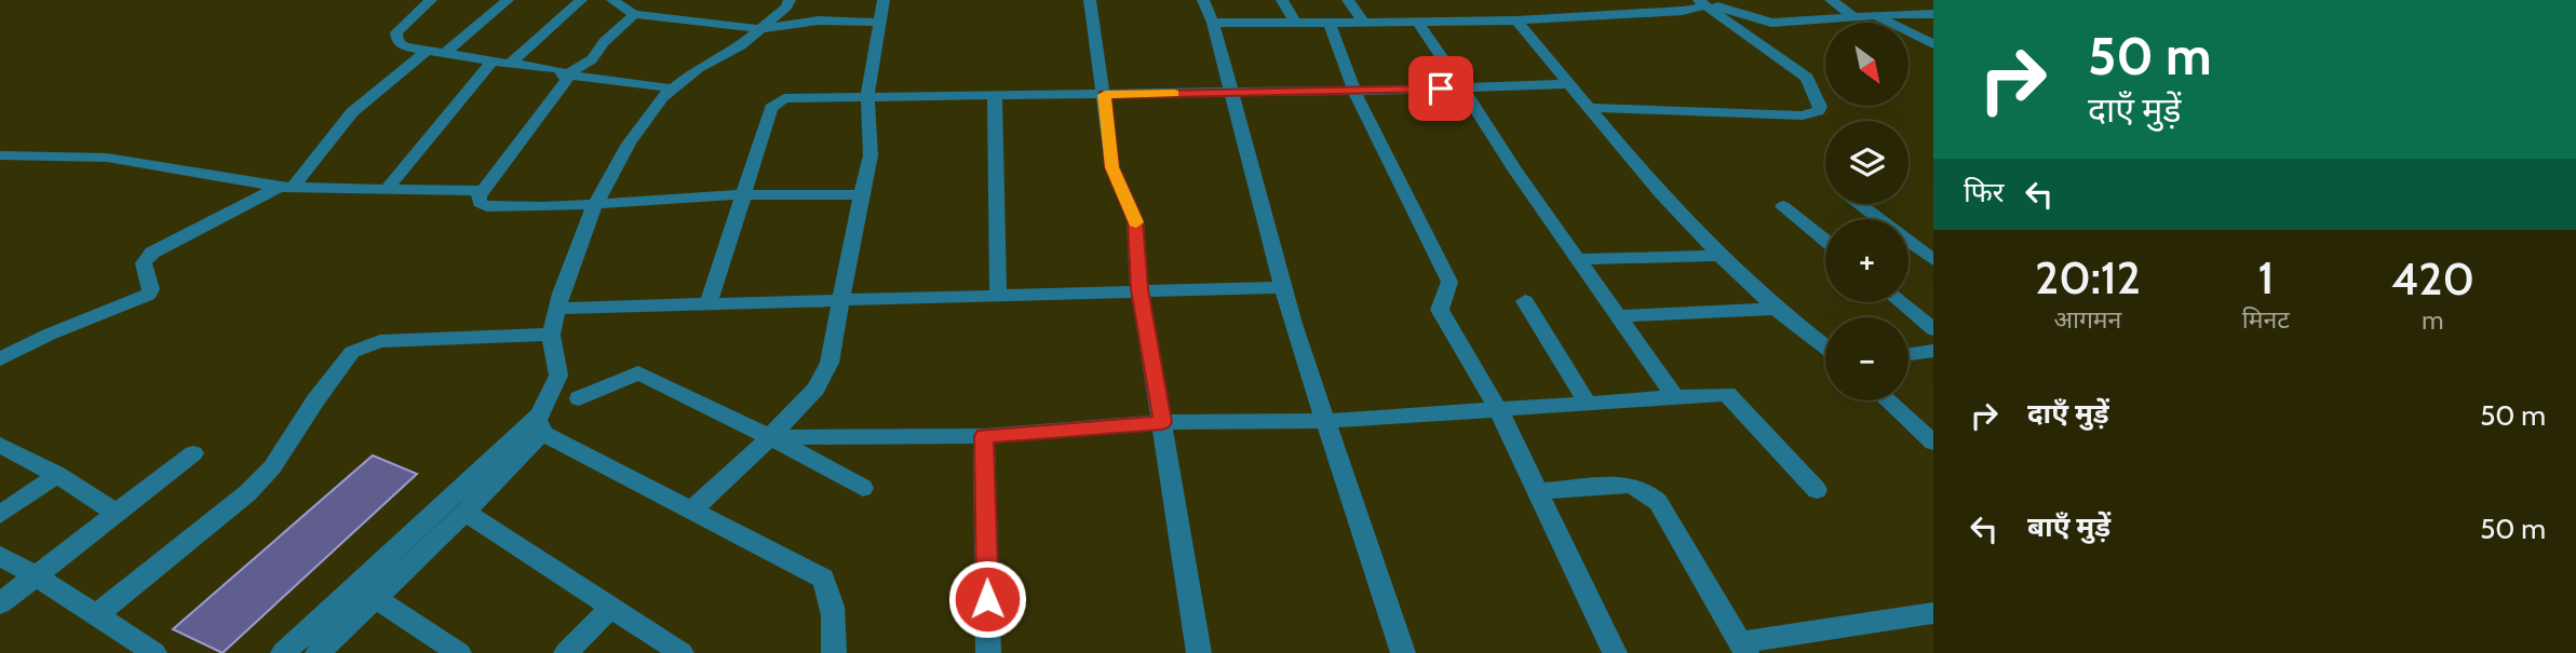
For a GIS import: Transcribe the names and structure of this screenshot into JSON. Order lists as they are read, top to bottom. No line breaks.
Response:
{"north":"bottom right","page":{"turn":["50 m","दाएँ मुड़ें"],"map_buttons":["+","−"],"then":"फिर","eta":["20:12","आगमन","1","मिनट","420","m"],"list":[{"name":"दाएँ मुड़ें","value":"50 m"},{"name":"बाएँ मुड़ें","value":"50 m"}]}}
